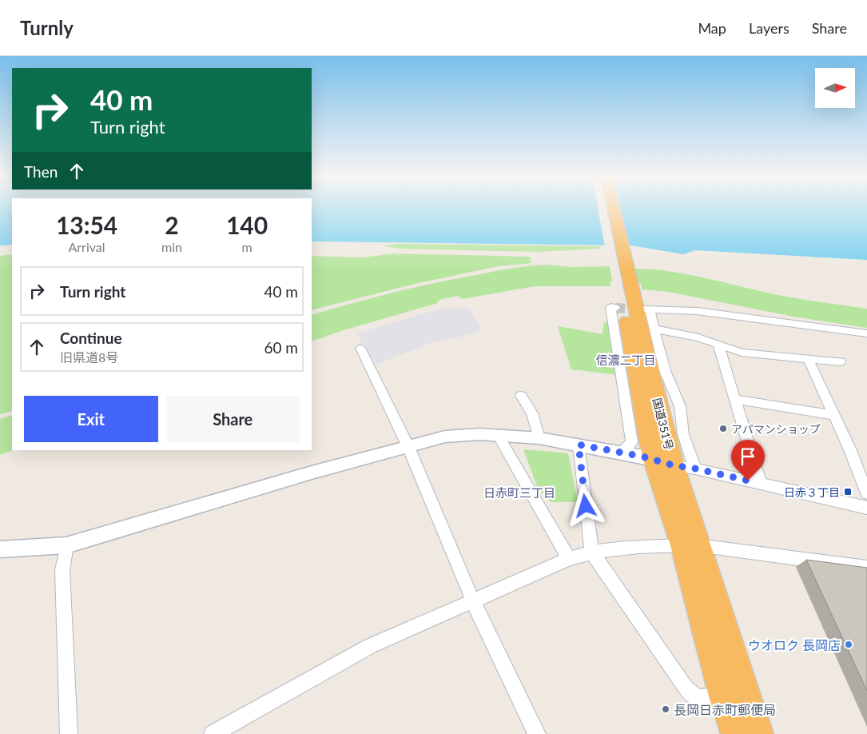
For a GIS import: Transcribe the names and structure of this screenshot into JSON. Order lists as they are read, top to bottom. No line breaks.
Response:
{"streets":{"highway":["国道351号"]},"districts":["信濃二丁目","日赤町三丁目"],"places":{"other":["アパマンショップ","ウオロク 長岡店","長岡日赤町郵便局"],"transit":["日赤３丁目"]},"north":"right","page":{"header":"Turnly","nav":["Map","Layers","Share"],"turn":["40 m","Turn right"],"then":"Then","eta":["13:54","Arrival","2","min","140","m"],"list":[{"name":"Turn right","value":"40 m"},{"name":"Continue","note":"旧県道8号","value":"60 m"}],"buttons":["Exit","Share"]}}
